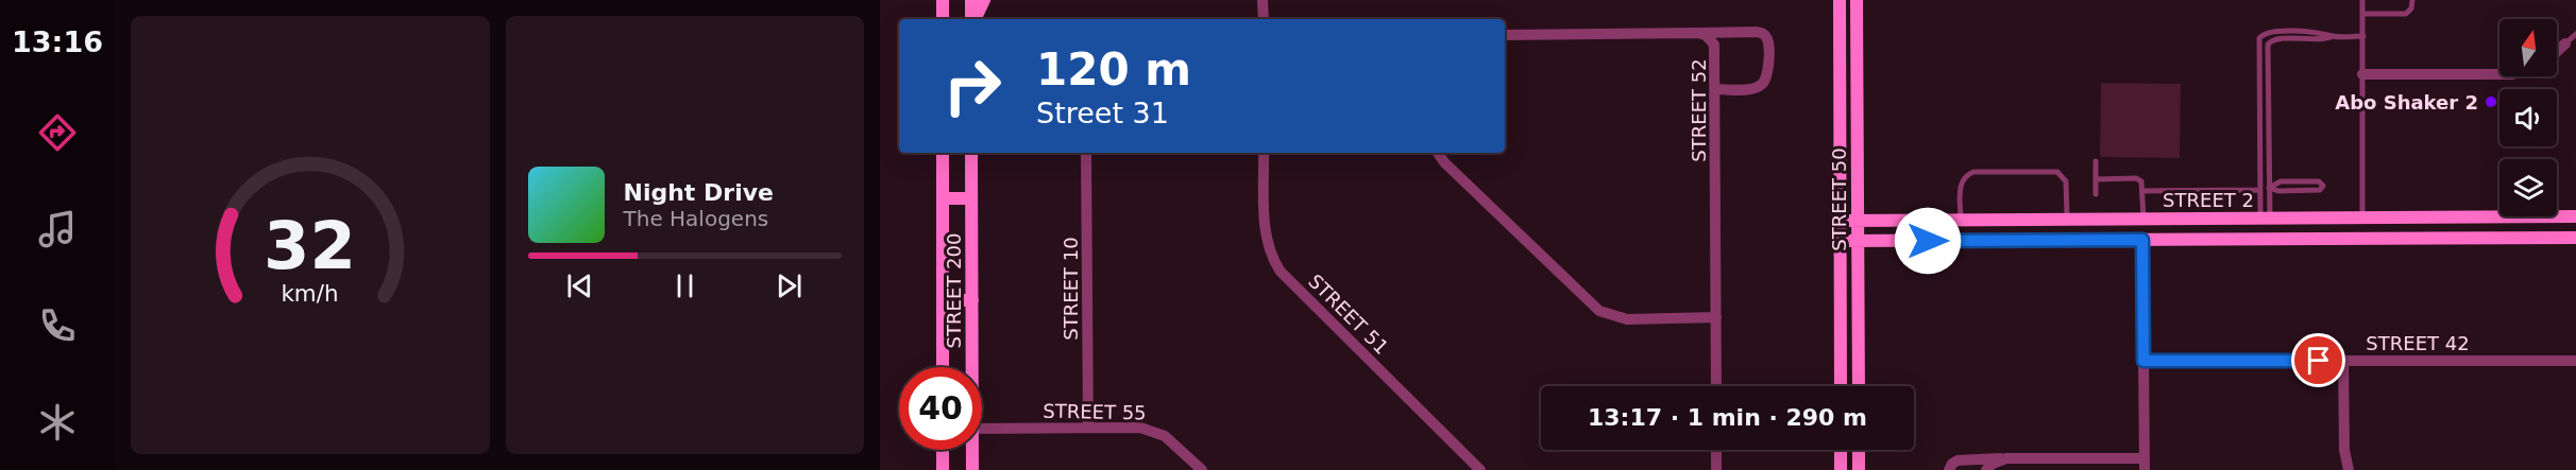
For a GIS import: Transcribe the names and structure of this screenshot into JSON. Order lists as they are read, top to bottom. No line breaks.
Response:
{"streets":{"street":["STREET 52","STREET 50","STREET 2","STREET 10","STREET 200","STREET 51","STREET 42","STREET 55"]},"crossings":[["STREET 50","STREET 2"],["STREET 10","STREET 55"]],"places":["Abo Shaker 2"],"north":"top","page":{"tabs":"13:16","turn":["120 m","Street 31"],"song":["Night Drive","The Halogens"],"limit":"40","trip":"13:17 · 1 min · 290 m","gauge":["32","km/h"]}}
